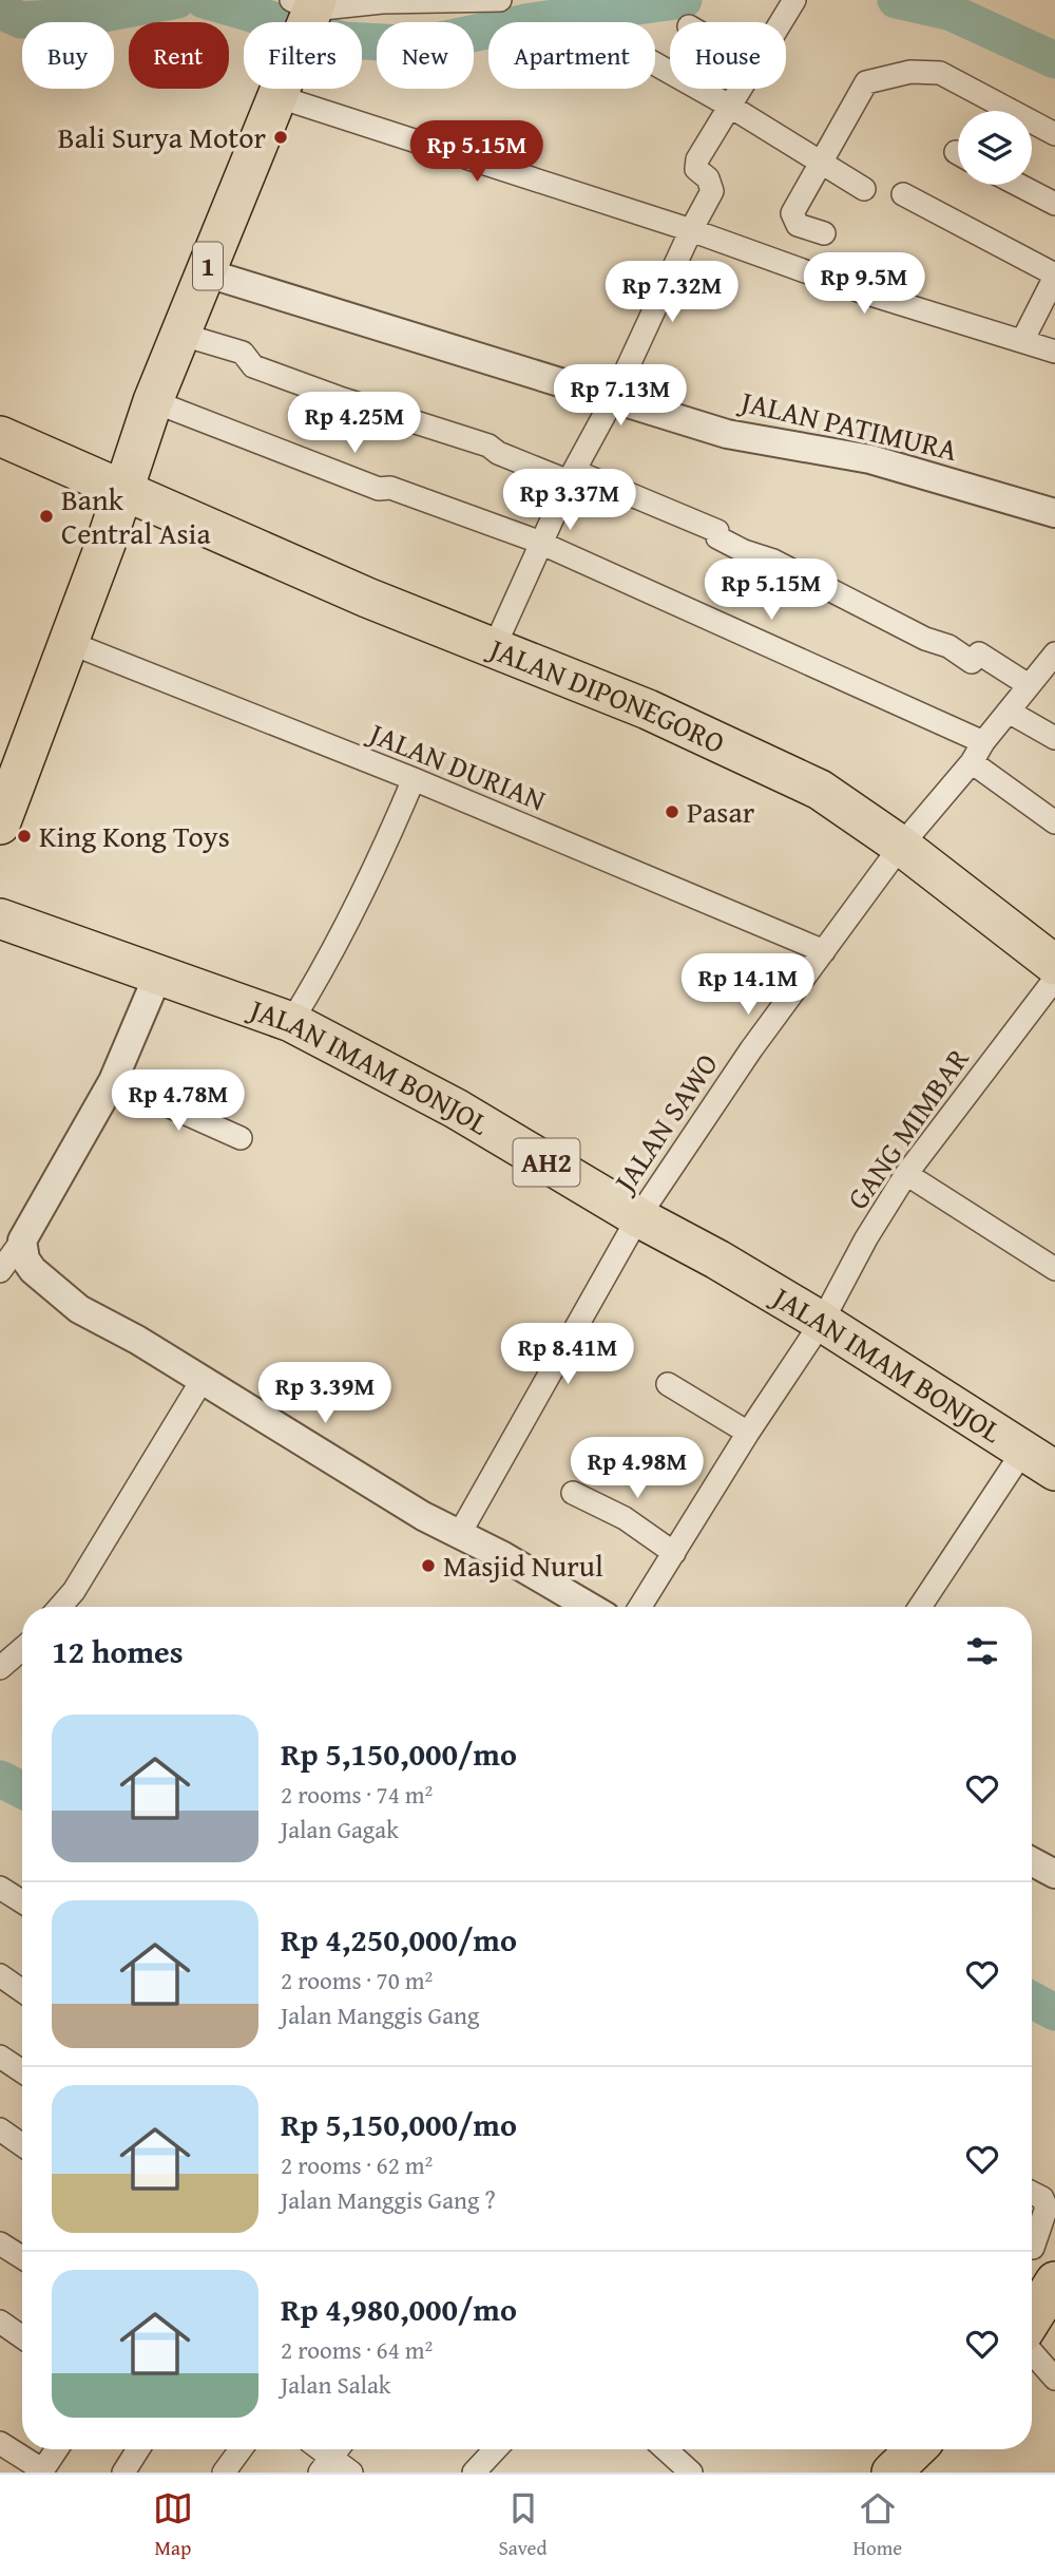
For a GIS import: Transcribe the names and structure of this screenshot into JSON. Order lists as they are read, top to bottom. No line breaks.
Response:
{"streets":{"highway":["1","JALAN DIPONEGORO","JALAN IMAM BONJOL","AH2"],"street":["JALAN PATIMURA","JALAN DURIAN","JALAN SAWO","GANG MIMBAR"]},"crossings":[["1","JALAN PATIMURA"],["1","JALAN DIPONEGORO"],["1","JALAN DURIAN"],["JALAN DIPONEGORO","JALAN SAWO"],["JALAN DURIAN","JALAN SAWO"],["JALAN IMAM BONJOL","JALAN SAWO"],["JALAN IMAM BONJOL","GANG MIMBAR"]],"places":["Bali Surya Motor","Bank Central Asia","Pasar","King Kong Toys","Masjid Nurul"],"page":{"chip":["Buy","Rent","Filters","New","Apartment","House"],"price":["Rp 5.15M","Rp 9.5M","Rp 7.32M","Rp 7.13M","Rp 4.25M","Rp 3.37M","Rp 5.15M","Rp 14.1M","Rp 4.78M","Rp 8.41M","Rp 3.39M","Rp 4.98M"],"heading":"12 homes","list":[{"name":"Rp 5,150,000/mo","note":"2 rooms · 74 m² · Jalan Gagak"},{"name":"Rp 4,250,000/mo","note":"2 rooms · 70 m² · Jalan Manggis Gang"},{"name":"Rp 5,150,000/mo","note":"2 rooms · 62 m² · Jalan Manggis Gang ?"},{"name":"Rp 4,980,000/mo","note":"2 rooms · 64 m² · Jalan Salak"}],"tabs":["Map","Saved","Home"]}}
